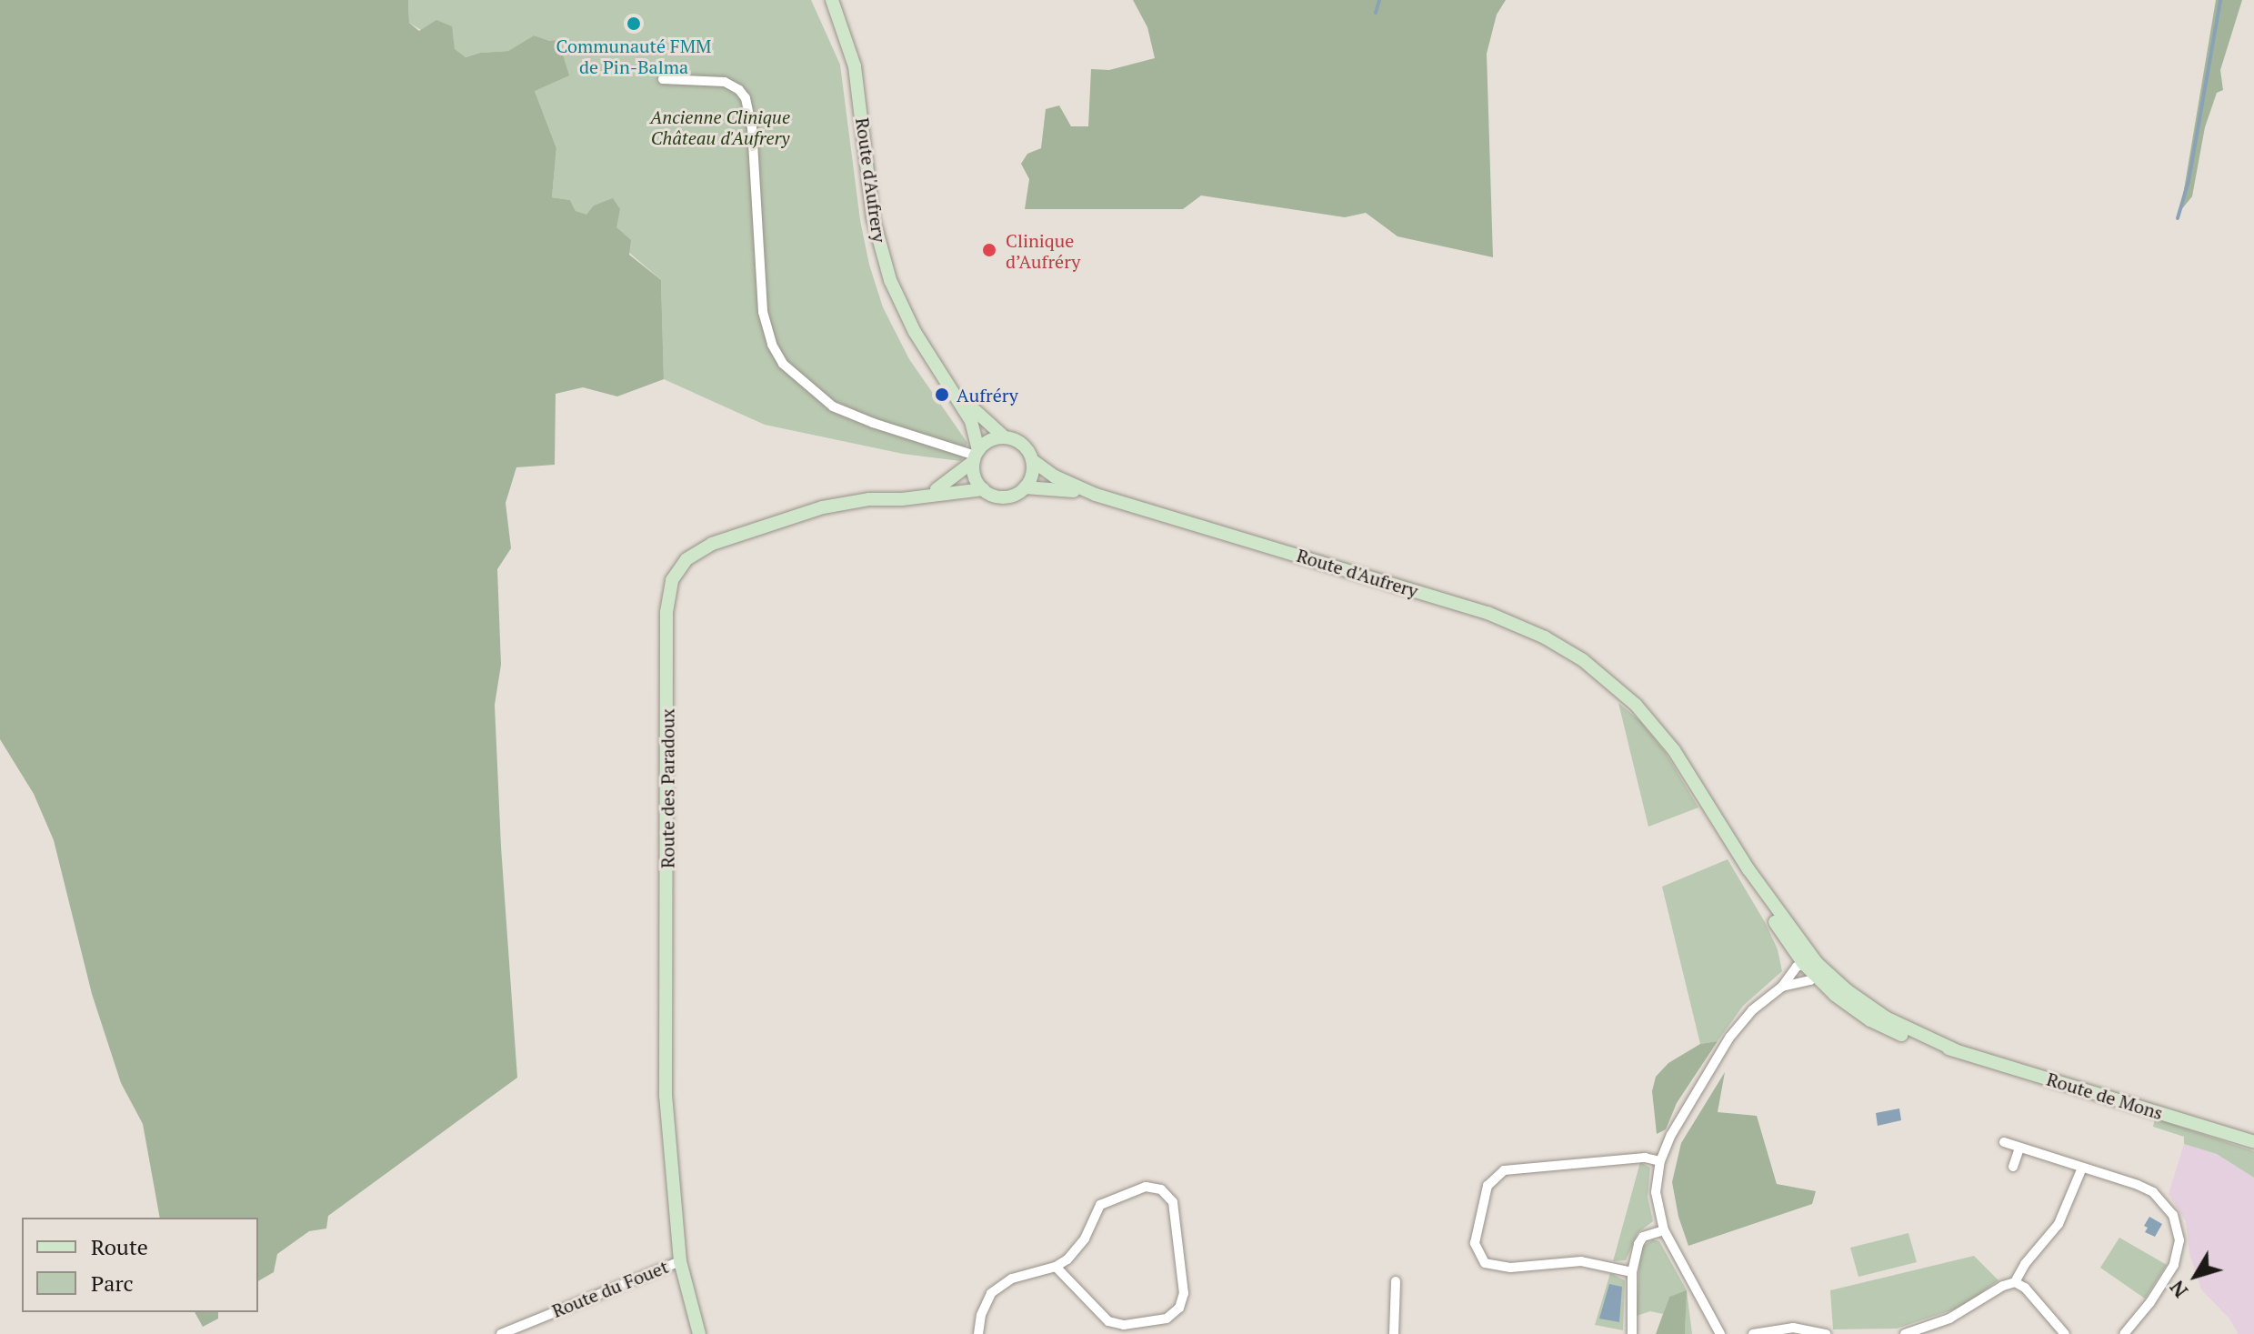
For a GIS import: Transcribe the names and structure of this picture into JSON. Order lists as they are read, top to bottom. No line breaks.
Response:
{"streets":{"main road":["Route d'Aufrery","Route des Paradoux","Route de Mons"],"street":["Route du Fouet"]},"crossings":[["Route d'Aufrery","Route des Paradoux"],["Route d'Aufrery","Route de Mons"],["Route des Paradoux","Route du Fouet"]],"parks":["Ancienne Clinique Château d'Aufrery"],"places":["Communauté FMM de Pin-Balma","Clinique d’Aufréry","Aufréry"],"legend":["Route","Parc"],"north":"bottom left"}
